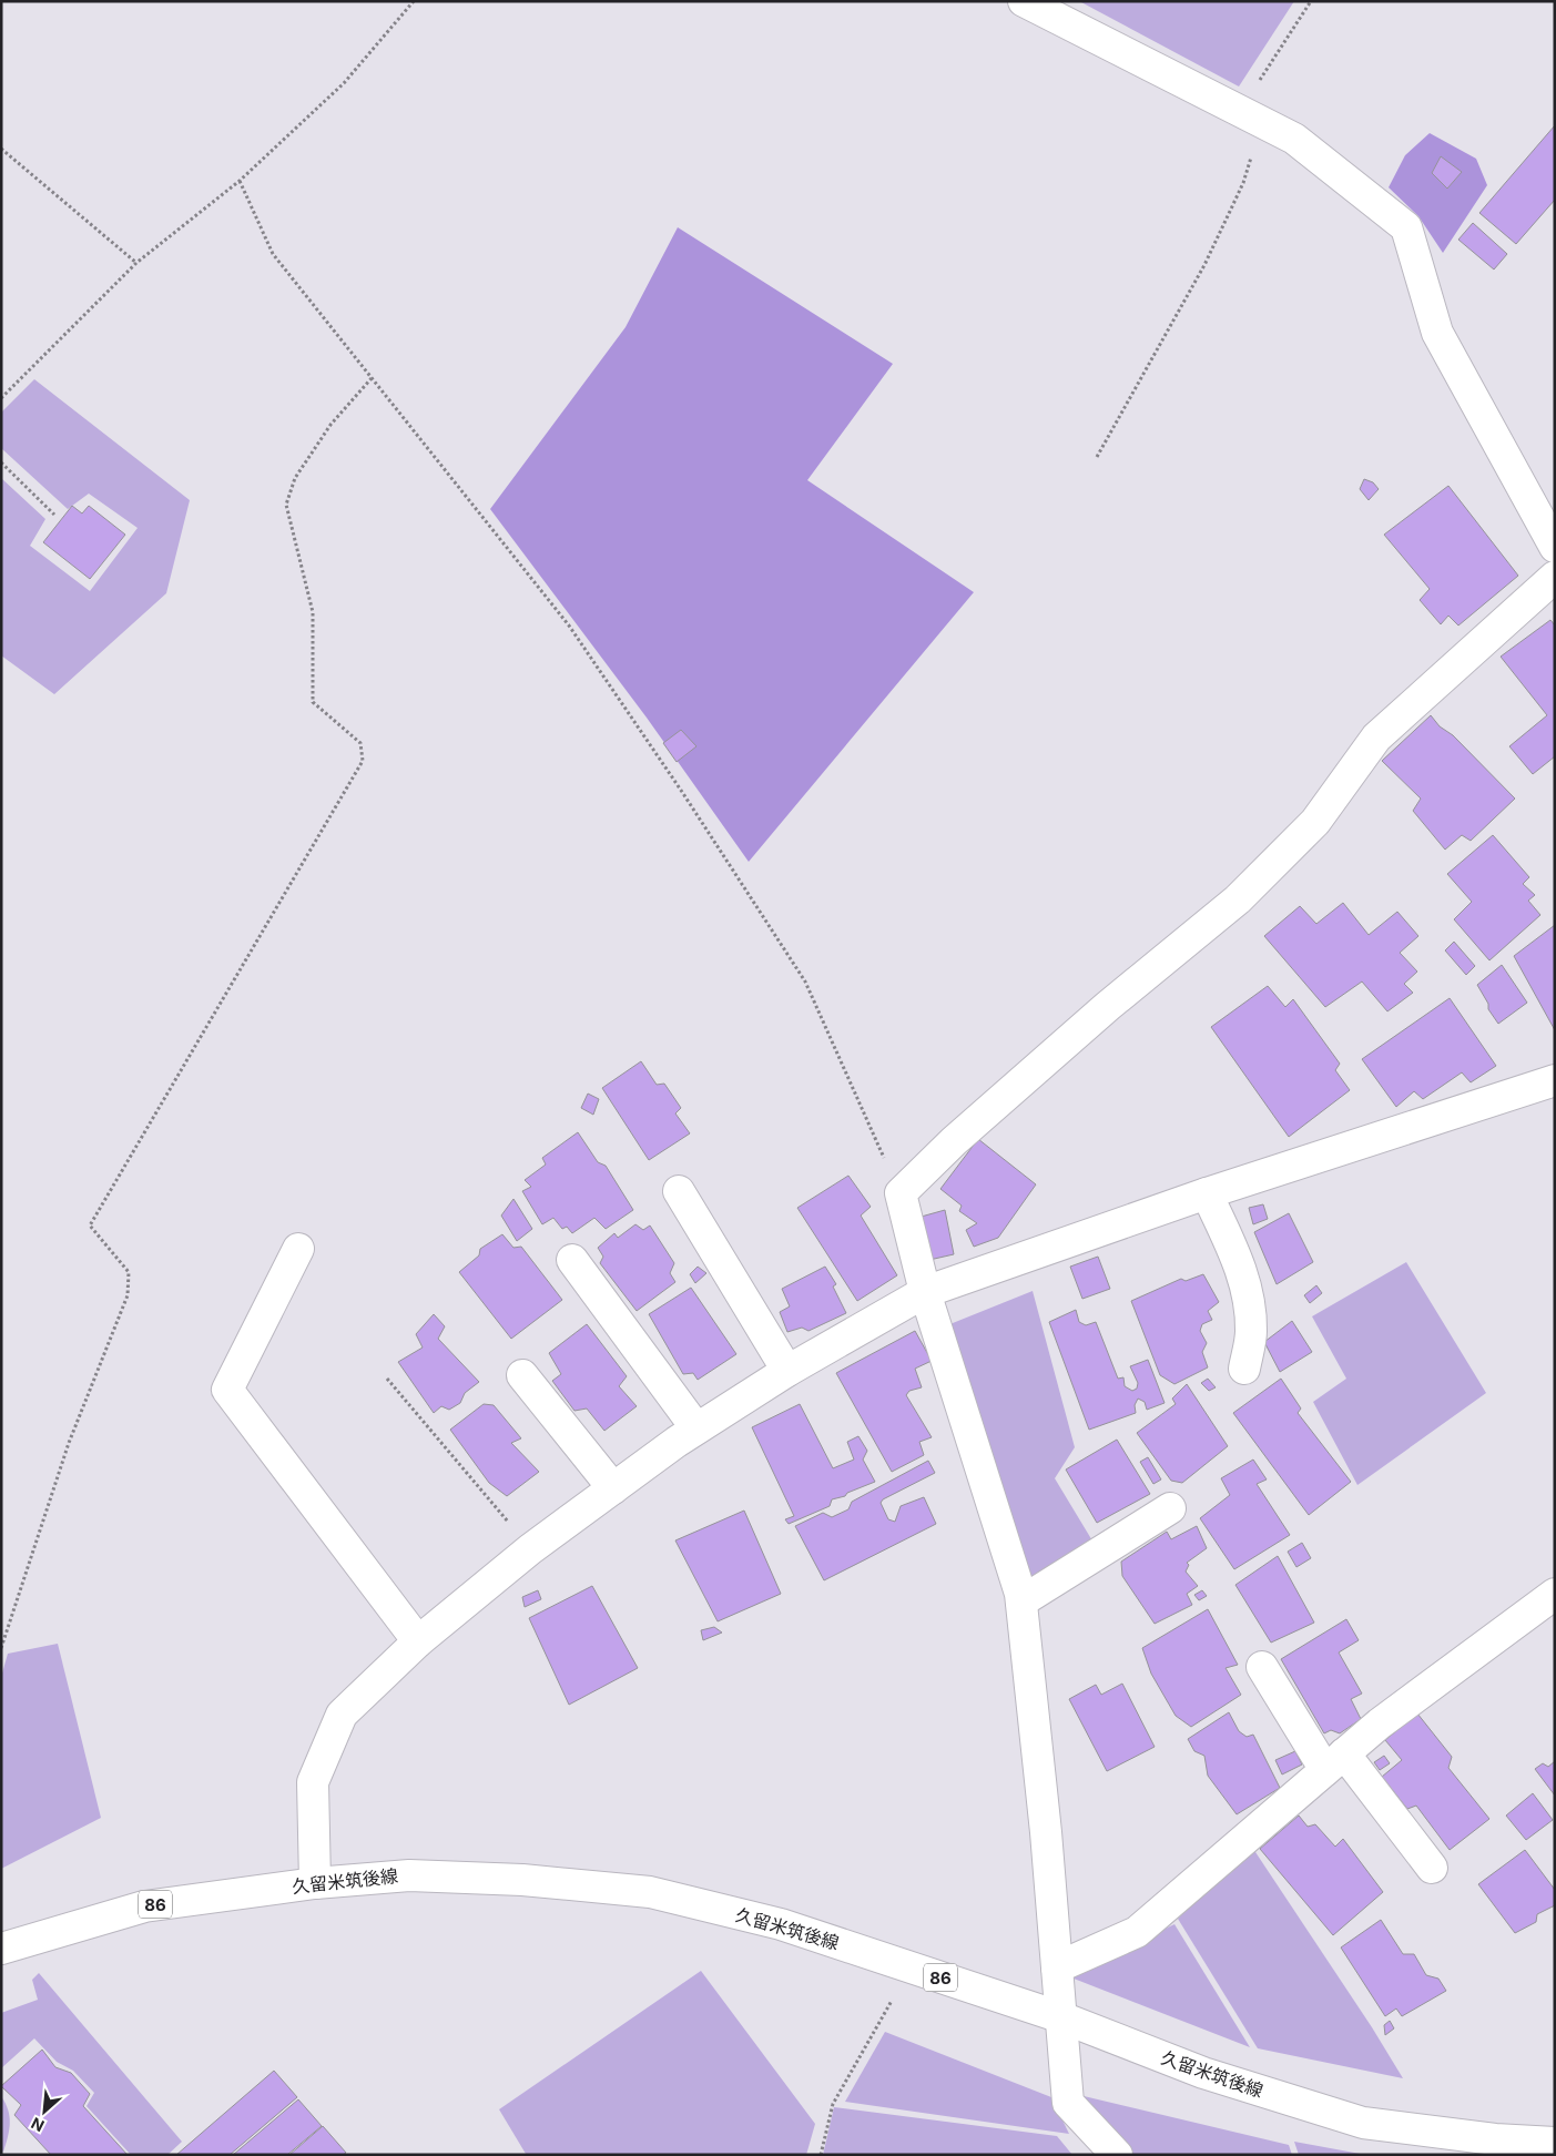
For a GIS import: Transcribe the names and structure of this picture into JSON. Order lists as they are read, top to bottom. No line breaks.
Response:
{"streets":{"street":["久留米筑後線","86"]},"north":"bottom left"}
